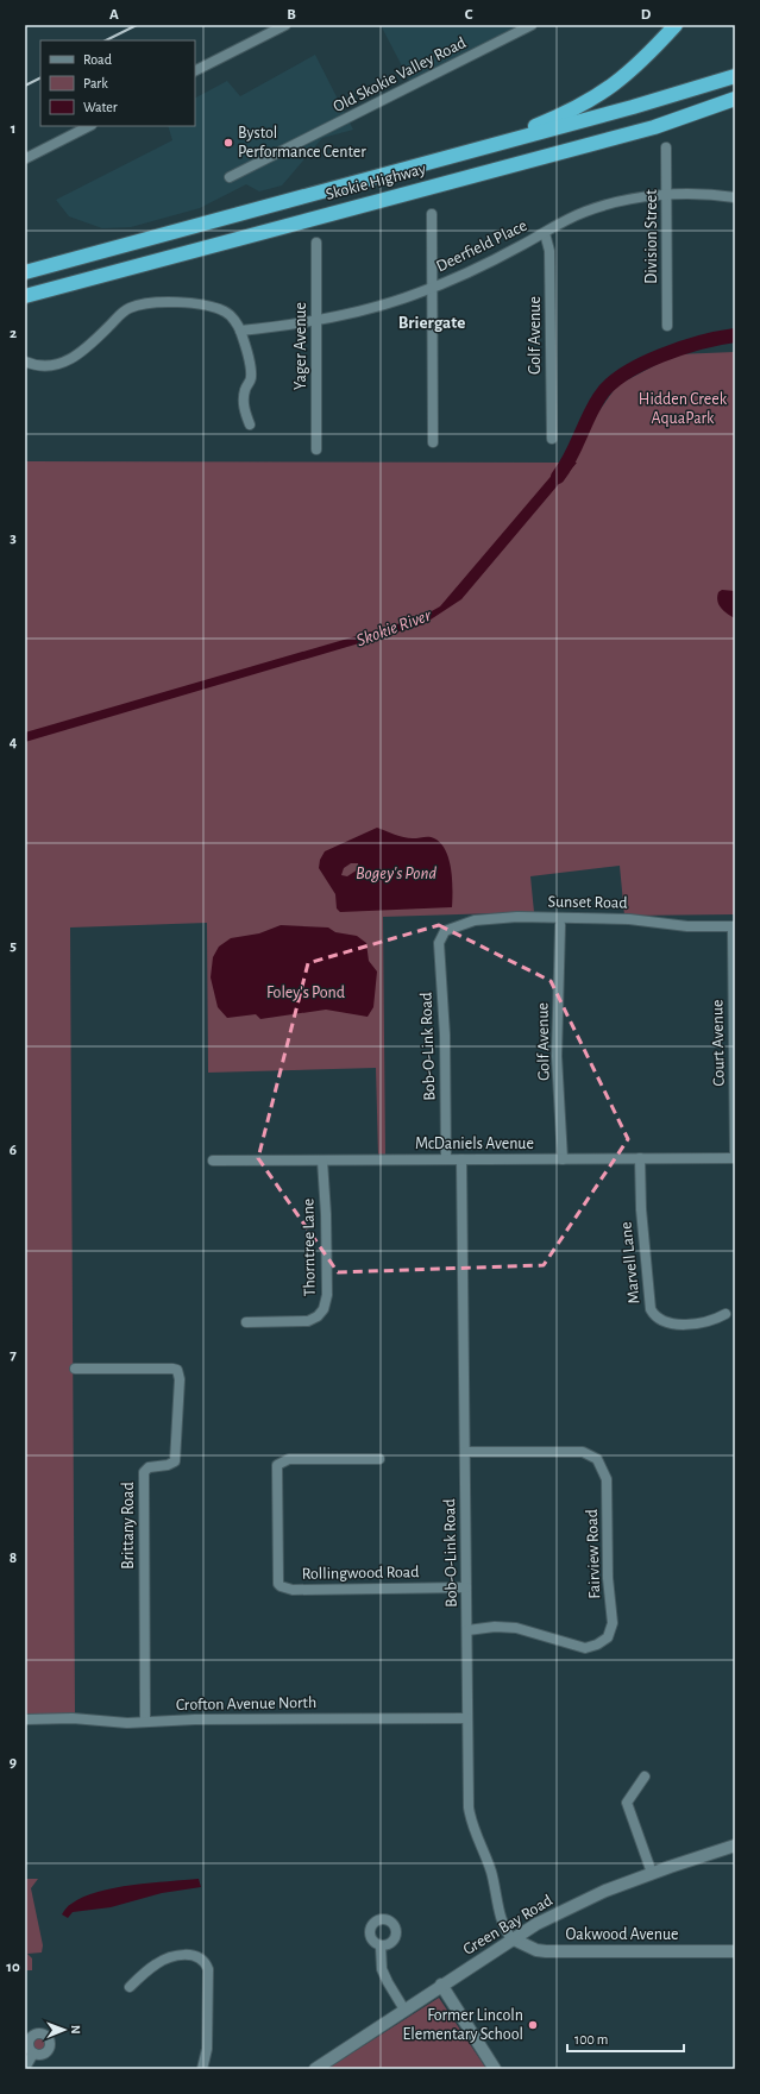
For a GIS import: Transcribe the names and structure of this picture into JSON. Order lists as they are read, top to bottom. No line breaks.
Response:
{"streets":{"highway":["Skokie Highway"],"main road":["Green Bay Road","Oakwood Avenue"],"street":["Old Skokie Valley Road","Division Street","Deerfield Place","Golf Avenue","Yager Avenue","Sunset Road","Court Avenue","Bob-O-Link Road","McDaniels Avenue","Thorntree Lane","Marvell Lane","Brittany Road","Fairview Road","Rollingwood Road","Crofton Avenue North"]},"crossings":[["Division Street","Deerfield Place"],["Deerfield Place","Golf Avenue"],["Deerfield Place","Yager Avenue"],["Golf Avenue","McDaniels Avenue"],["Sunset Road","Court Avenue"],["Sunset Road","Bob-O-Link Road"],["Court Avenue","McDaniels Avenue"],["Bob-O-Link Road","McDaniels Avenue"],["Bob-O-Link Road","Fairview Road"],["Bob-O-Link Road","Rollingwood Road"],["Bob-O-Link Road","Crofton Avenue North"],["Bob-O-Link Road","Green Bay Road"],["Bob-O-Link Road","Oakwood Avenue"],["McDaniels Avenue","Thorntree Lane"],["McDaniels Avenue","Marvell Lane"],["Brittany Road","Crofton Avenue North"],["Green Bay Road","Oakwood Avenue"]],"districts":["Briergate"],"water":["Skokie River","Bogey's Pond"],"parks":["Hidden Creek AquaPark","Foley’s Pond"],"places":["Bystol Performance Center","Former Lincoln Elementary School"],"legend":["Road","Park","Water"],"scale_bar":"100 m","north":"right","grid":{"columns":["A","B","C","D"],"rows":["1","2","3","4","5","6","7","8","9","10"]}}
